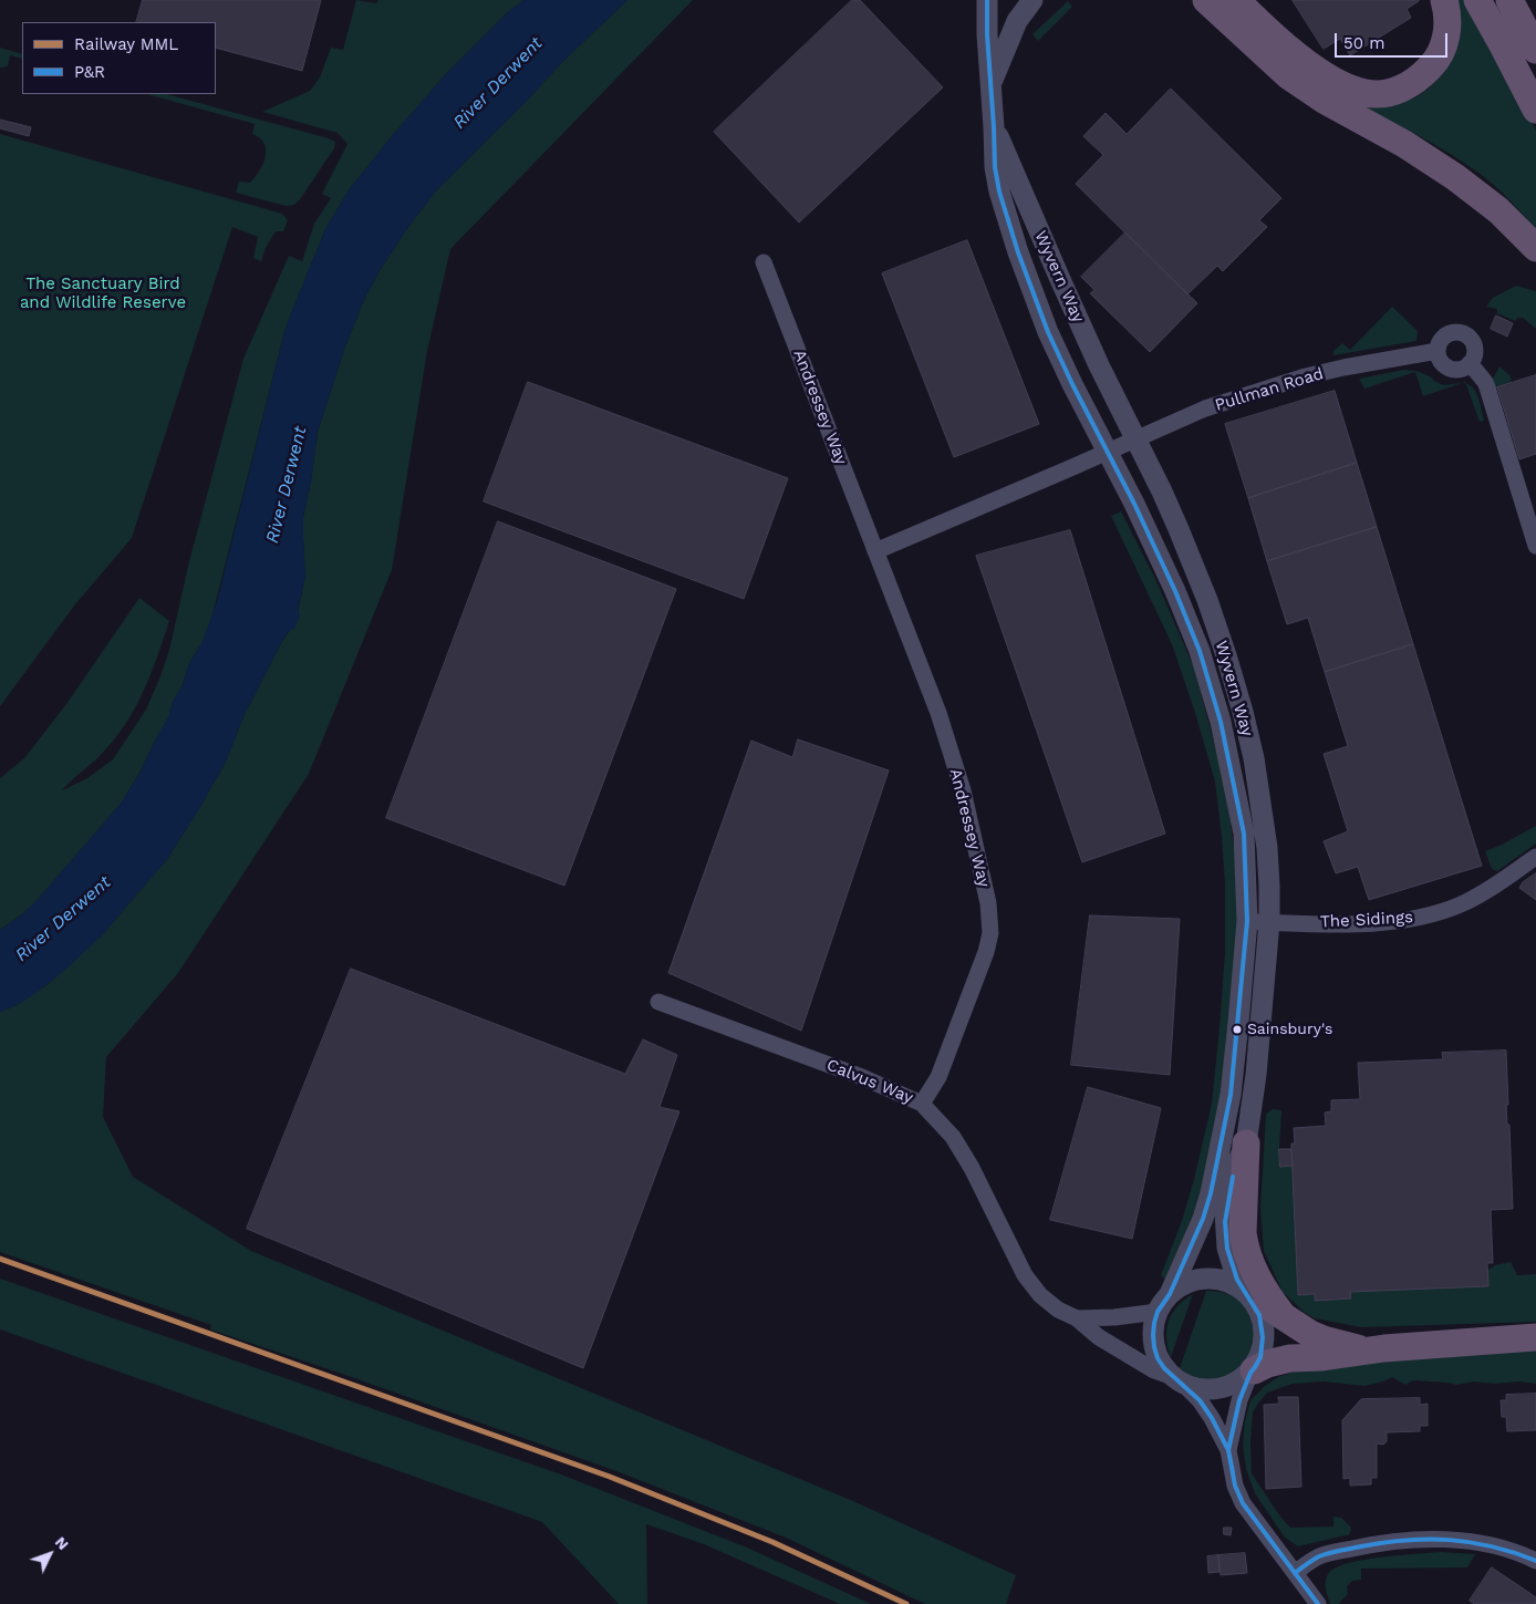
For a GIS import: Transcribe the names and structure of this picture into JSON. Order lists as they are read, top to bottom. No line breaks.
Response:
{"streets":{"street":["Wyvern Way","Pullman Road","Andressey Way","The Sidings","Calvus Way"]},"crossings":[["Wyvern Way","Pullman Road"],["Wyvern Way","The Sidings"],["Andressey Way","Calvus Way"]],"water":["River Derwent"],"parks":["The Sanctuary Bird and Wildlife Reserve"],"places":["Sainsbury's"],"lines":["transit line P&R","rail line MML"],"legend":["Railway MML","P&R"],"scale_bar":"50 m","north":"top right"}
